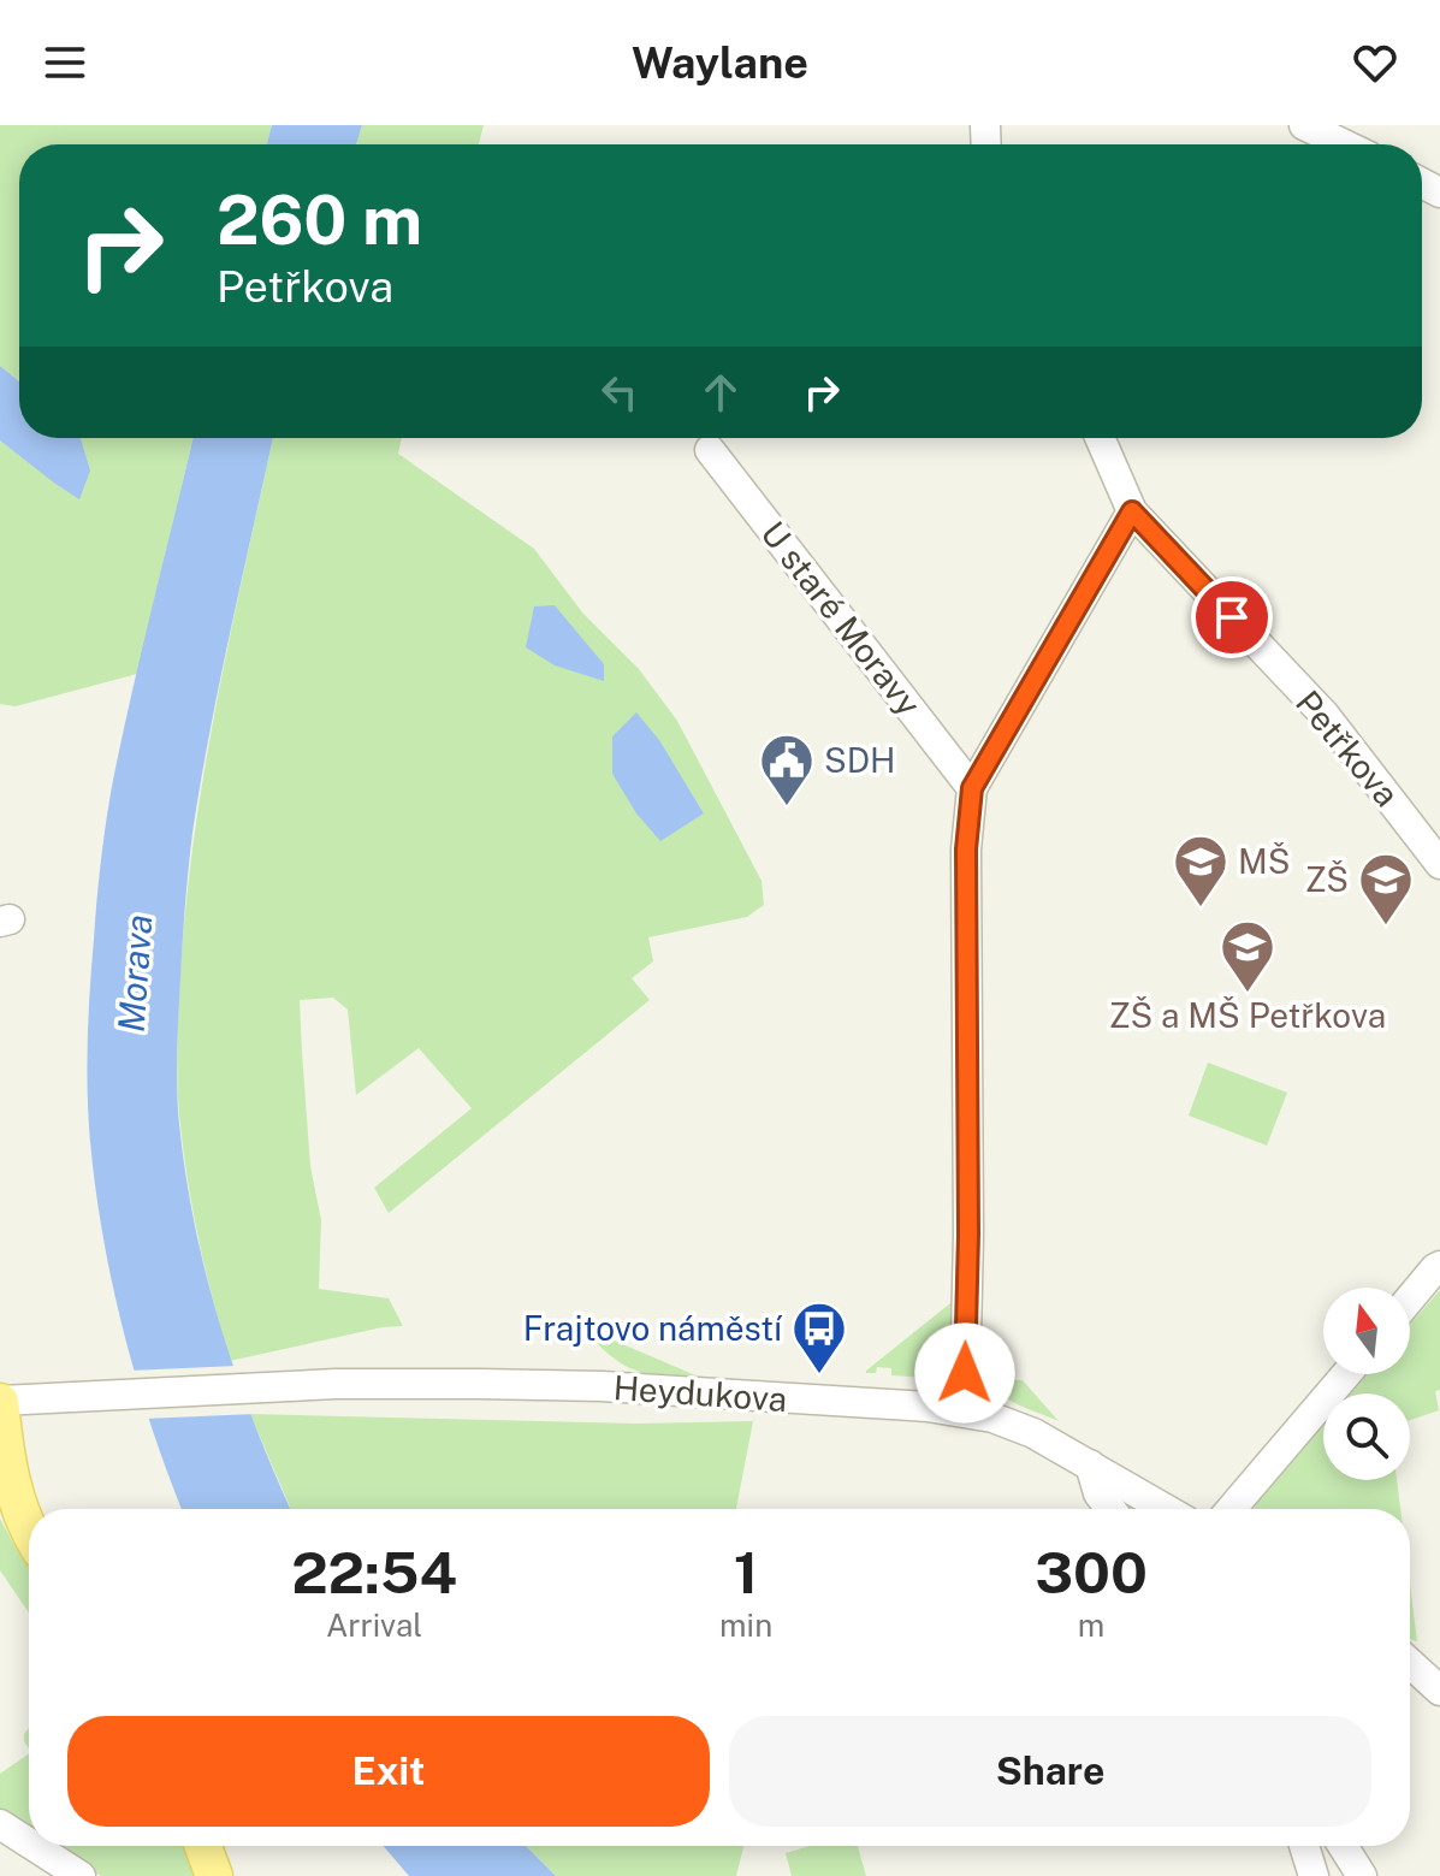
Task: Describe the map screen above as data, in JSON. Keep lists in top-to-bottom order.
{
  "streets": {
    "street": ["U staré Moravy", "Petřkova", "Heydukova"]
  },
  "water": ["Morava"],
  "places": {
    "public building": ["SDH"],
    "school or university": ["MŠ", "ZŠ", "ZŠ a MŠ Petřkova"],
    "bus stop": ["Frajtovo náměstí"]
  },
  "north": "top",
  "page": {
    "header": "Waylane",
    "turn": ["260 m", "Petřkova"],
    "eta": [
      "22:54",
      "Arrival",
      "1",
      "min",
      "300",
      "m"
    ],
    "buttons": ["Exit", "Share"]
  }
}
